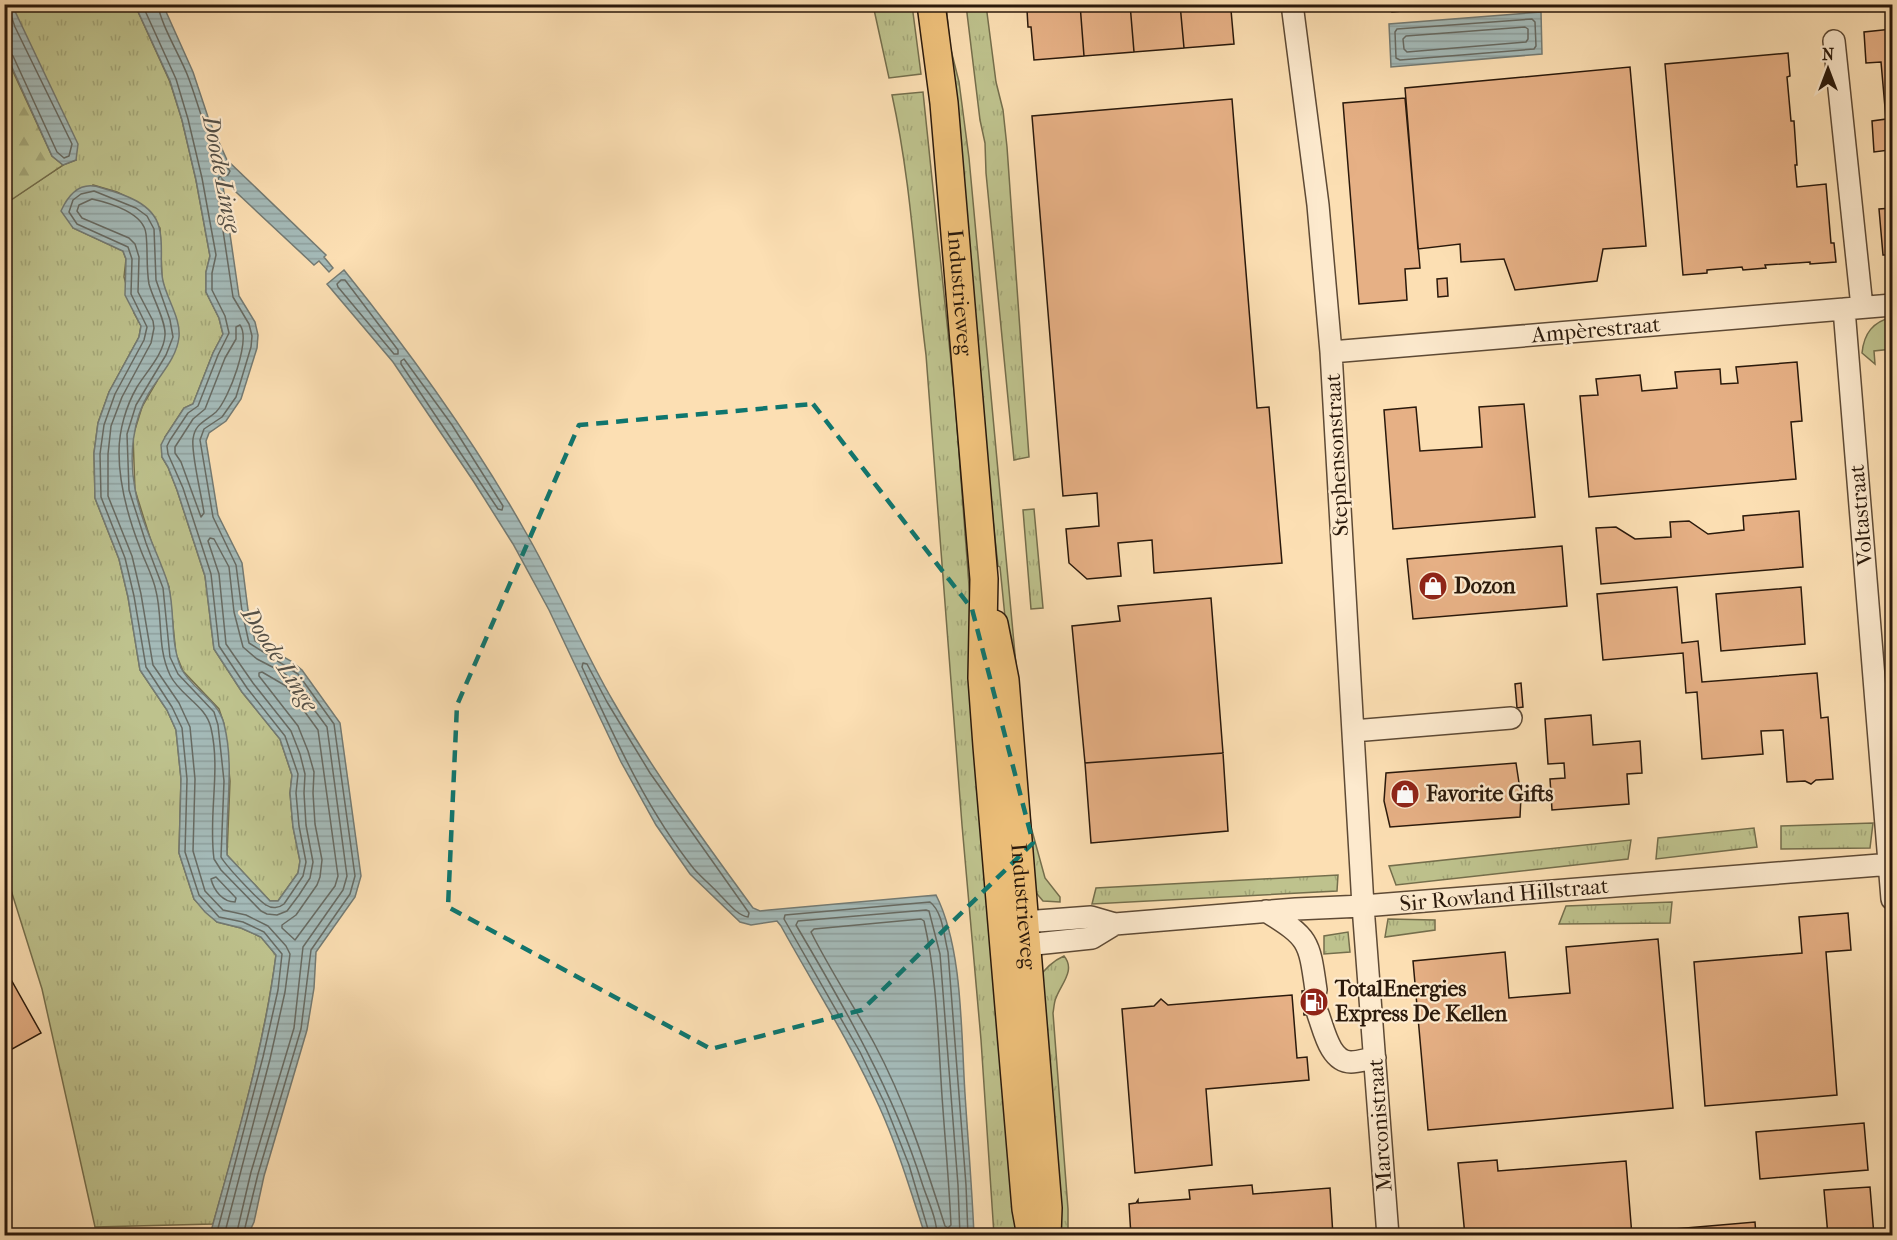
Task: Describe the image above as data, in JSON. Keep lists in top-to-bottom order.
{
  "streets": {
    "main road": ["Industrieweg"],
    "street": [
      "Ampèrestraat",
      "Stephensonstraat",
      "Voltastraat",
      "Sir Rowland Hillstraat",
      "Marconistraat"
    ]
  },
  "crossings": [
    ["Industrieweg", "Sir Rowland Hillstraat"],
    ["Ampèrestraat", "Stephensonstraat"],
    ["Ampèrestraat", "Voltastraat"],
    ["Stephensonstraat", "Sir Rowland Hillstraat"],
    ["Stephensonstraat", "Marconistraat"],
    ["Voltastraat", "Sir Rowland Hillstraat"],
    ["Sir Rowland Hillstraat", "Marconistraat"]
  ],
  "water": ["Doode Linge"],
  "places": {
    "shop": ["Dozon", "Favorite Gifts"],
    "fuel station": ["TotalEnergies Express De Kellen"]
  },
  "north": "top"
}
